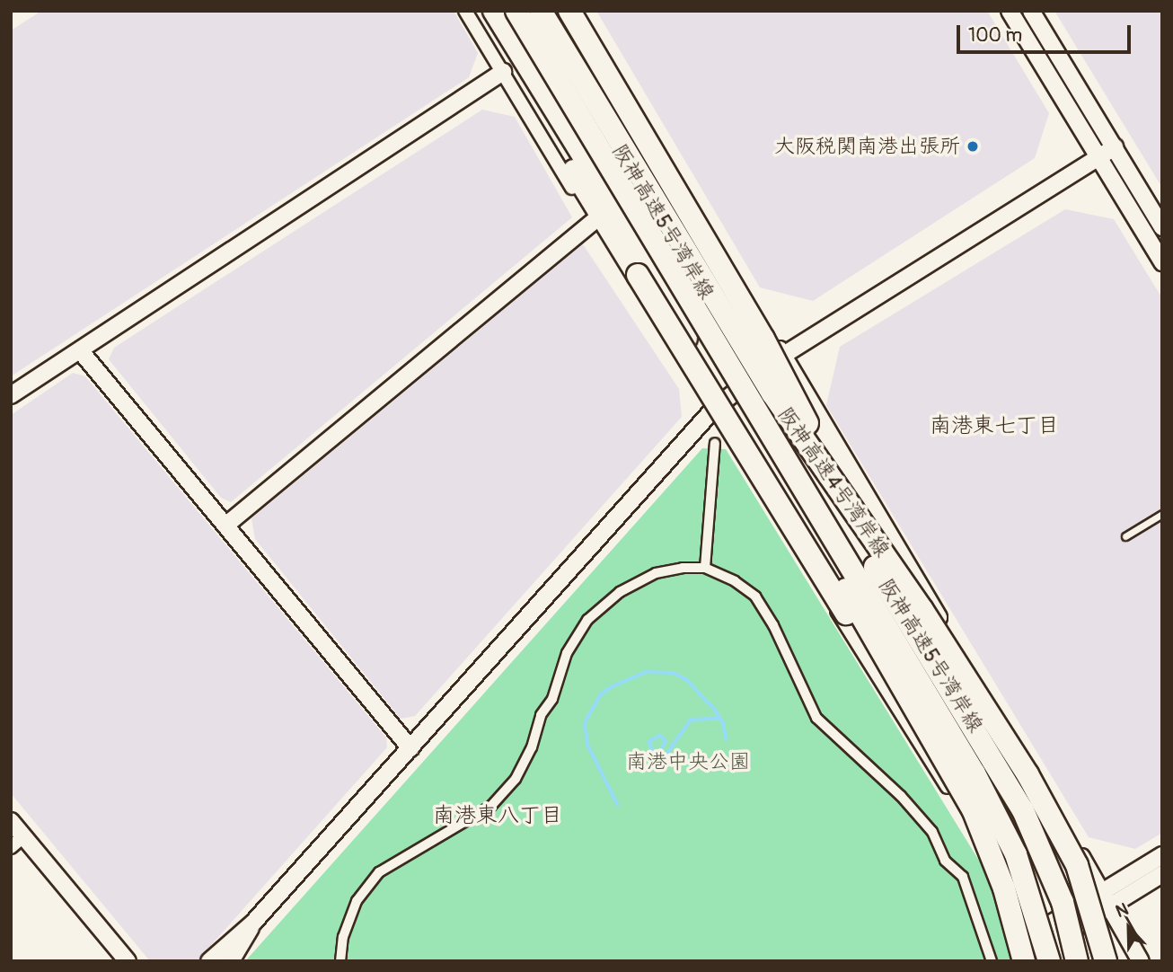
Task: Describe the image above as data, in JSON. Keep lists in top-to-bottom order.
{
  "streets": {
    "highway": ["阪神高速5号湾岸線", "阪神高速4号湾岸線"]
  },
  "districts": ["南港東七丁目", "南港東八丁目"],
  "parks": ["南港中央公園"],
  "places": ["大阪税関南港出張所"],
  "scale_bar": "100 m",
  "north": "top"
}
